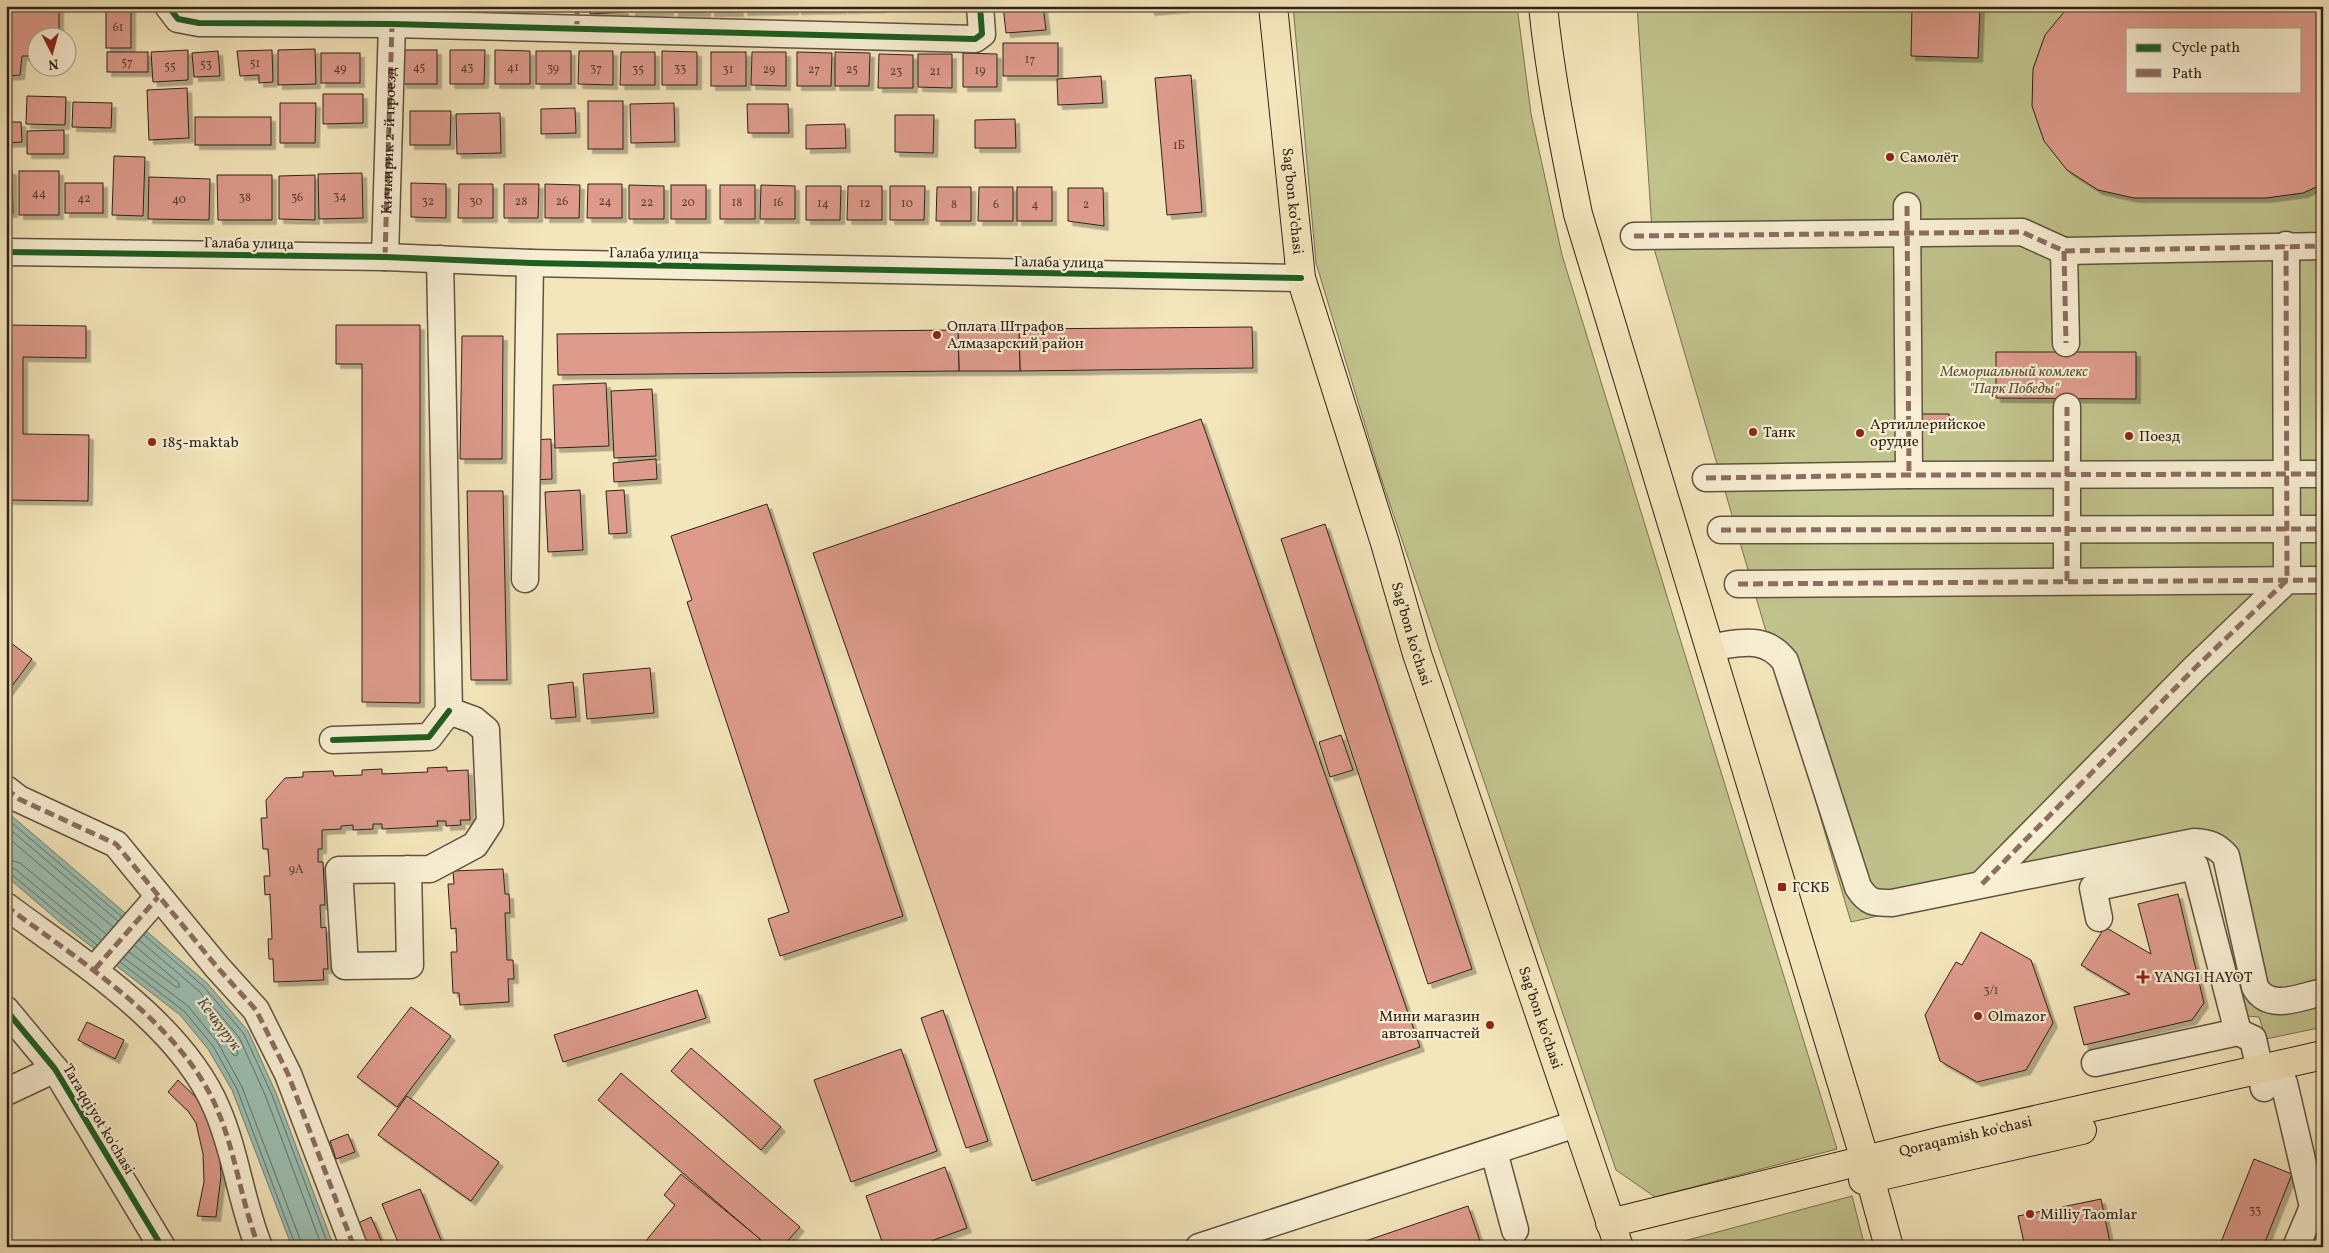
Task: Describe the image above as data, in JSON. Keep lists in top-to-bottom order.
{
  "streets": {
    "main road": ["Sag’bon ko’chasi", "Qoraqamish ko'chasi"],
    "street": ["Кичкирик 2-й проезд", "Галаба улица", "Taraqqiyot ko'chasi"]
  },
  "crossings": [
    ["Кичкирик 2-й проезд", "Галаба улица"],
    ["Sag’bon ko’chasi", "Галаба улица"],
    ["Sag’bon ko’chasi", "Qoraqamish ko'chasi"]
  ],
  "water": ["Кечкурук"],
  "parks": ["Мемориальный комлекс \"Парк Победы\""],
  "places": {
    "other": [
      "Самолёт",
      "Оплата Штрафов Aлмазарский район",
      "Танк",
      "Артиллерийское орудие",
      "Поезд",
      "185-maktab",
      "Olmazor",
      "Мини магазин автозапчастей",
      "Milliy Taomlar"
    ],
    "transit": ["ГСКБ"],
    "health": ["YANGI HAYOT"]
  },
  "house_numbers": [
    "61",
    "17",
    "57",
    "51",
    "53",
    "55",
    "45",
    "43",
    "41",
    "49",
    "39",
    "37",
    "33",
    "35",
    "31",
    "29",
    "27",
    "25",
    "19",
    "23",
    "21",
    "1Б",
    "44",
    "34",
    "38",
    "36",
    "42",
    "40",
    "32",
    "30",
    "28",
    "26",
    "24",
    "22",
    "20",
    "18",
    "16",
    "14",
    "12",
    "10",
    "8",
    "6",
    "4",
    "2",
    "9A",
    "3/1",
    "33"
  ],
  "legend": ["Cycle path", "Path"],
  "north": "bottom"
}
